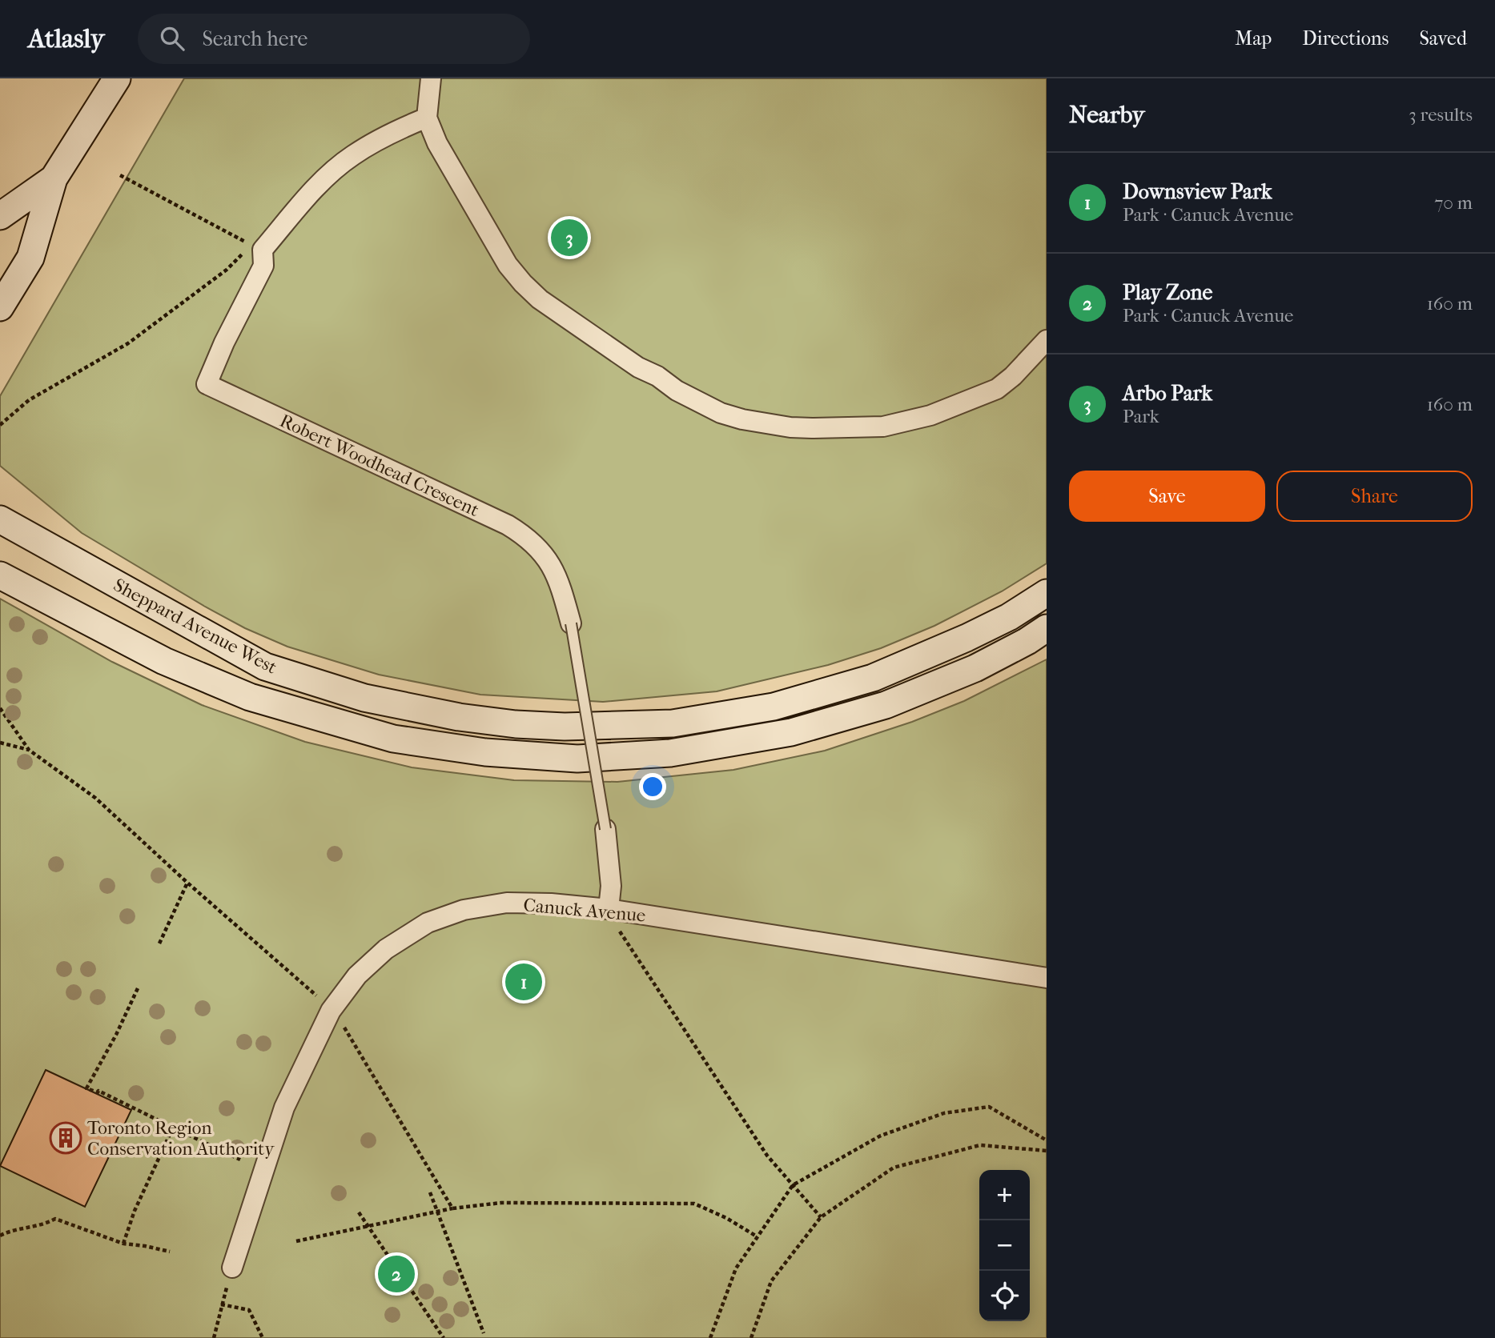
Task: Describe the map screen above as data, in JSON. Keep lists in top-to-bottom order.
{
  "streets": {
    "main road": ["Sheppard Avenue West"],
    "street": ["Robert Woodhead Crescent", "Canuck Avenue"]
  },
  "crossings": [
    ["Robert Woodhead Crescent", "Canuck Avenue"]
  ],
  "places": {
    "building": ["Toronto Region Conservation Authority"]
  },
  "page": {
    "header": "Atlasly",
    "search": "Search here",
    "nav": ["Map", "Directions", "Saved"],
    "heading": ["Nearby", "3 results"],
    "list": [
      {
        "mark": "1",
        "name": "Downsview Park",
        "note": "Park · Canuck Avenue",
        "value": "70 m"
      },
      {
        "mark": "2",
        "name": "Play Zone",
        "note": "Park · Canuck Avenue",
        "value": "160 m"
      },
      {
        "mark": "3",
        "name": "Arbo Park",
        "note": "Park",
        "value": "160 m"
      }
    ],
    "pins": ["3", "1", "2"],
    "buttons": ["Save", "Share"],
    "map_buttons": ["+", "−"]
  }
}
